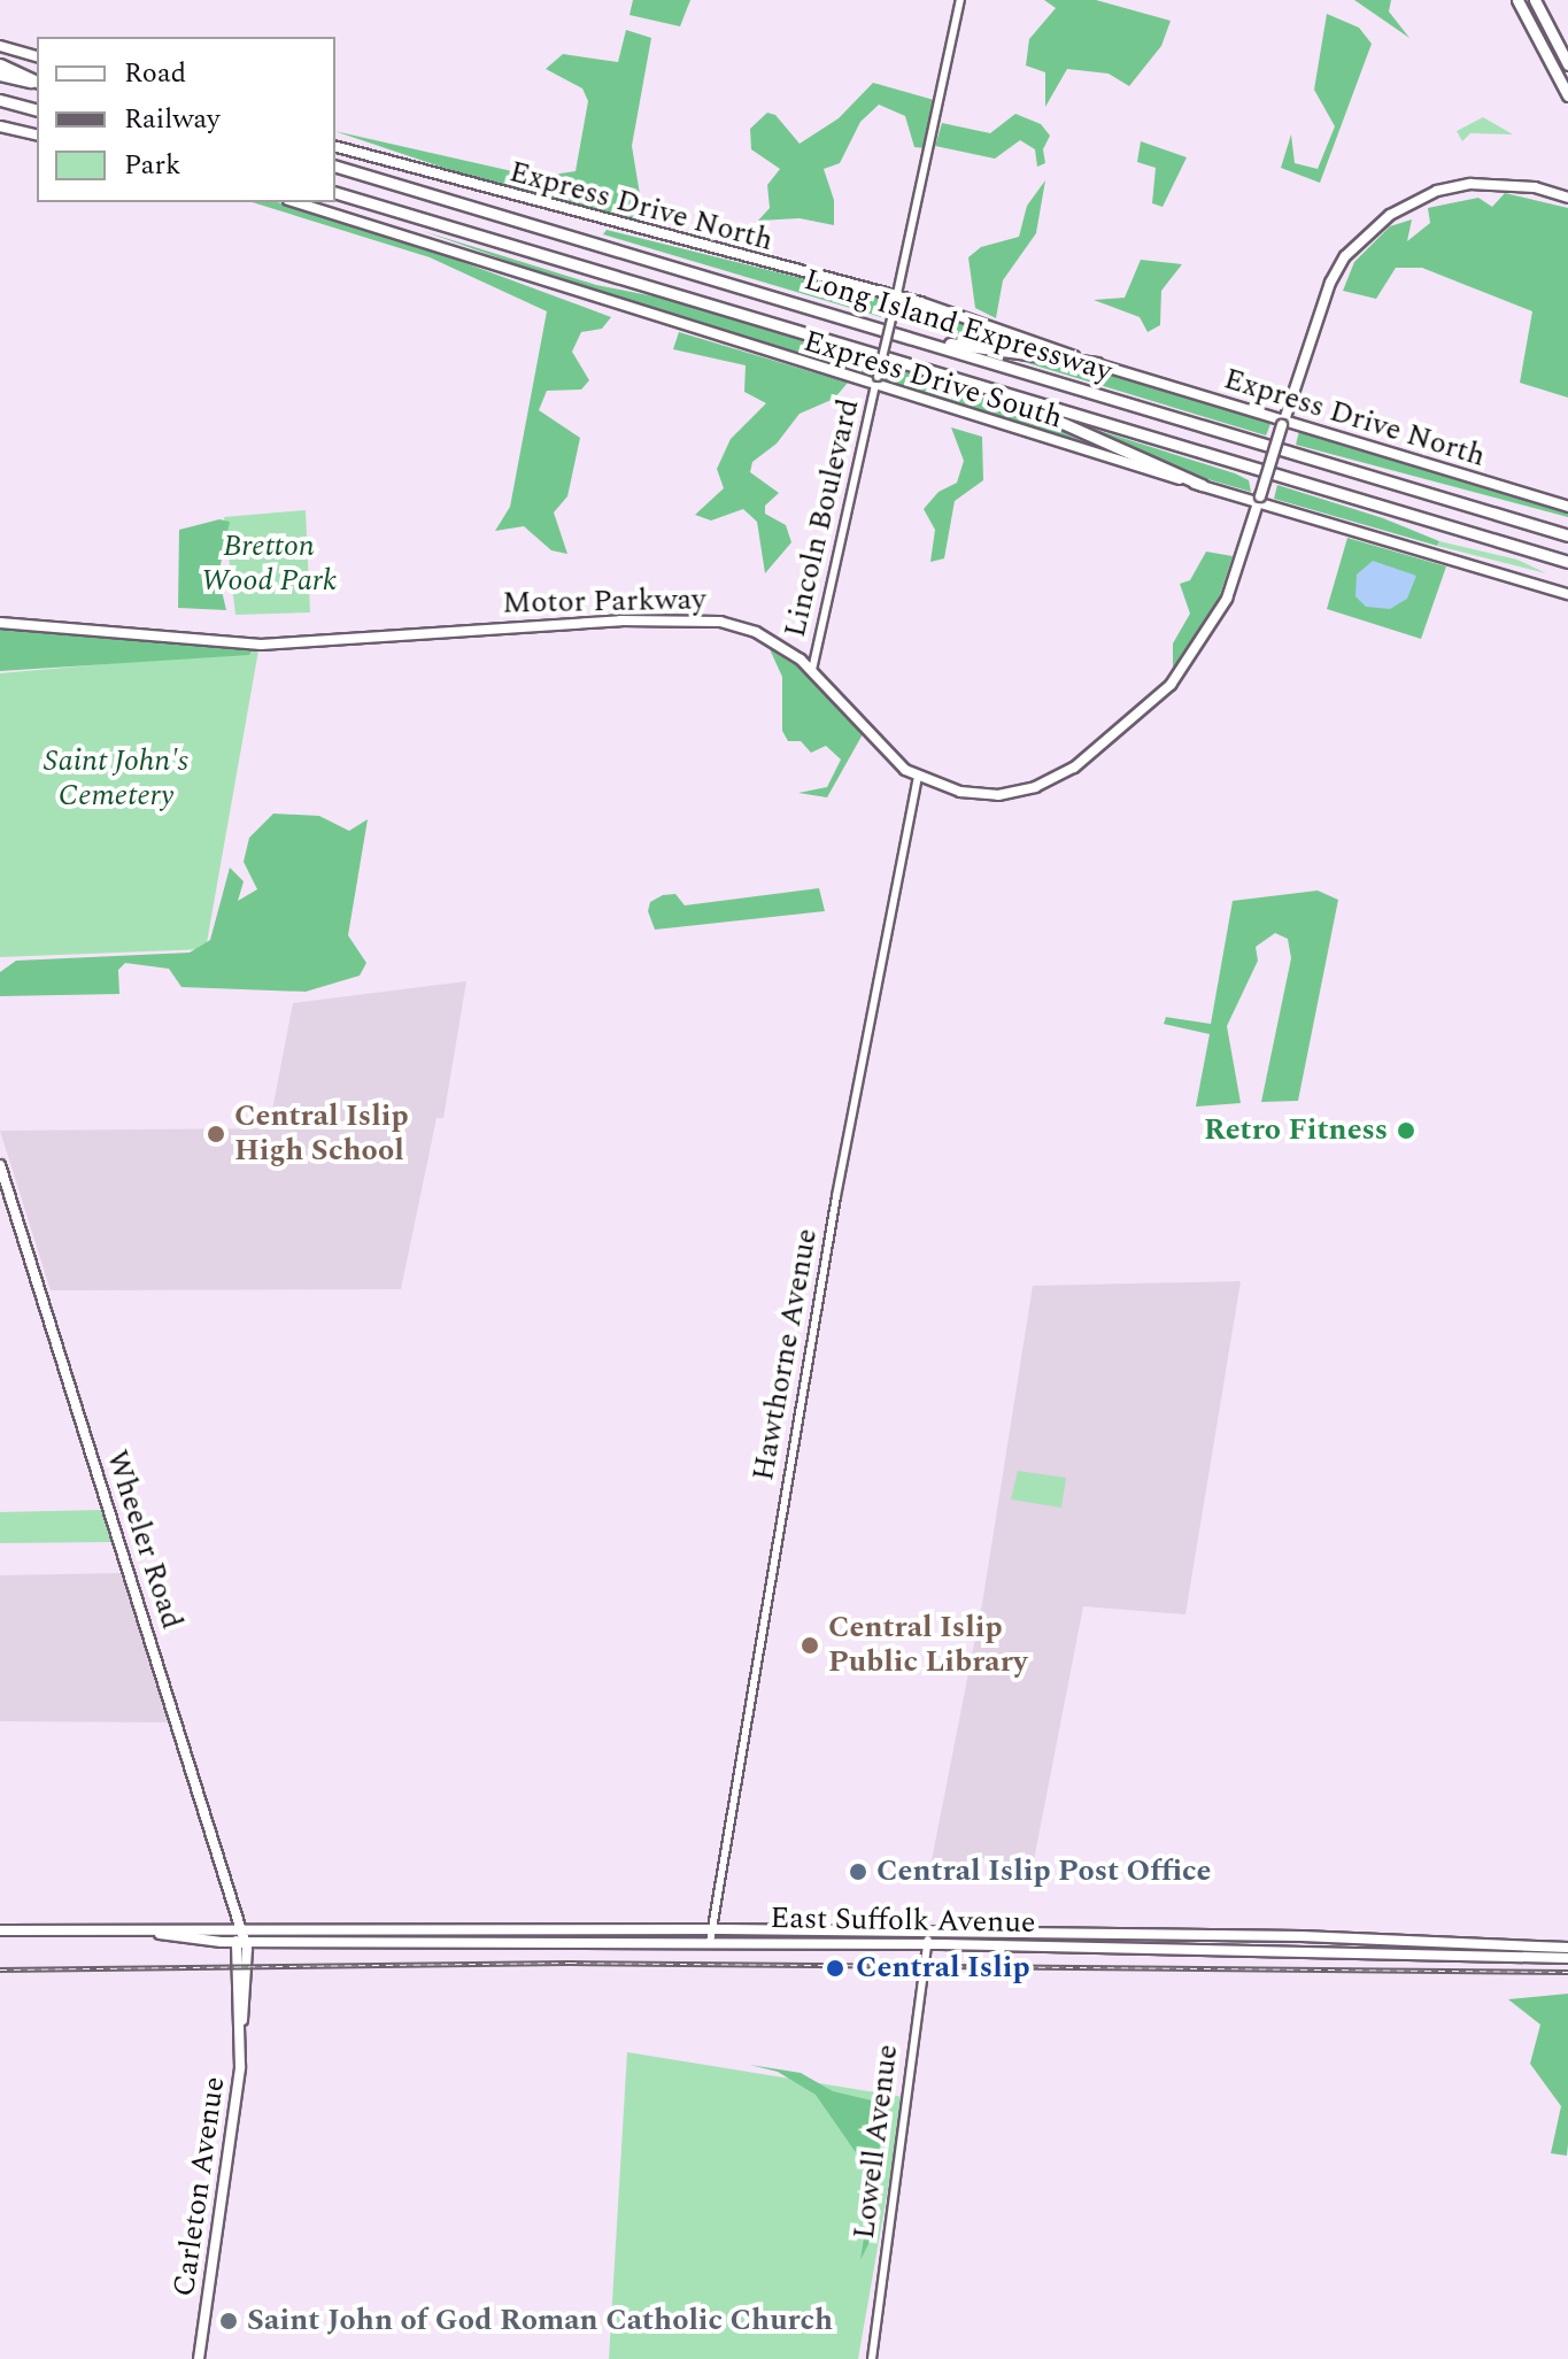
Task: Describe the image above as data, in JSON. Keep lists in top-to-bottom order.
{
  "streets": {
    "highway": ["Long Island Expressway"],
    "main road": [
      "Express Drive North",
      "Express Drive South",
      "Motor Parkway",
      "Wheeler Road",
      "East Suffolk Avenue",
      "Carleton Avenue"
    ],
    "street": ["Lincoln Boulevard", "Hawthorne Avenue", "Lowell Avenue"]
  },
  "crossings": [
    ["Express Drive North", "Lincoln Boulevard"],
    ["Express Drive North", "Motor Parkway"],
    ["Express Drive South", "Lincoln Boulevard"],
    ["Express Drive South", "Motor Parkway"],
    ["Lincoln Boulevard", "Motor Parkway"],
    ["Motor Parkway", "Hawthorne Avenue"],
    ["Hawthorne Avenue", "East Suffolk Avenue"],
    ["Wheeler Road", "East Suffolk Avenue"],
    ["Wheeler Road", "Carleton Avenue"],
    ["East Suffolk Avenue", "Lowell Avenue"]
  ],
  "parks": ["Bretton Wood Park", "Saint John's Cemetery"],
  "places": [
    "Retro Fitness",
    "Central Islip High School",
    "Central Islip Public Library",
    "Central Islip Post Office",
    "Central Islip",
    "Saint John of God Roman Catholic Church"
  ],
  "legend": ["Road", "Railway", "Park"]
}
